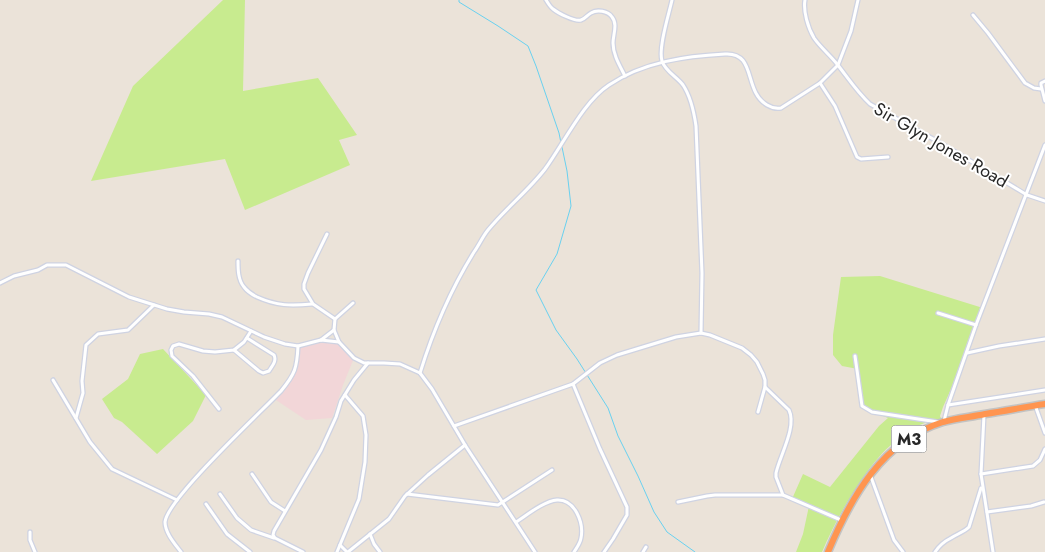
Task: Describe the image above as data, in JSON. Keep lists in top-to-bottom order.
{
  "streets": {
    "highway": ["M3"],
    "street": ["Sir Glyn Jones Road"]
  }
}
